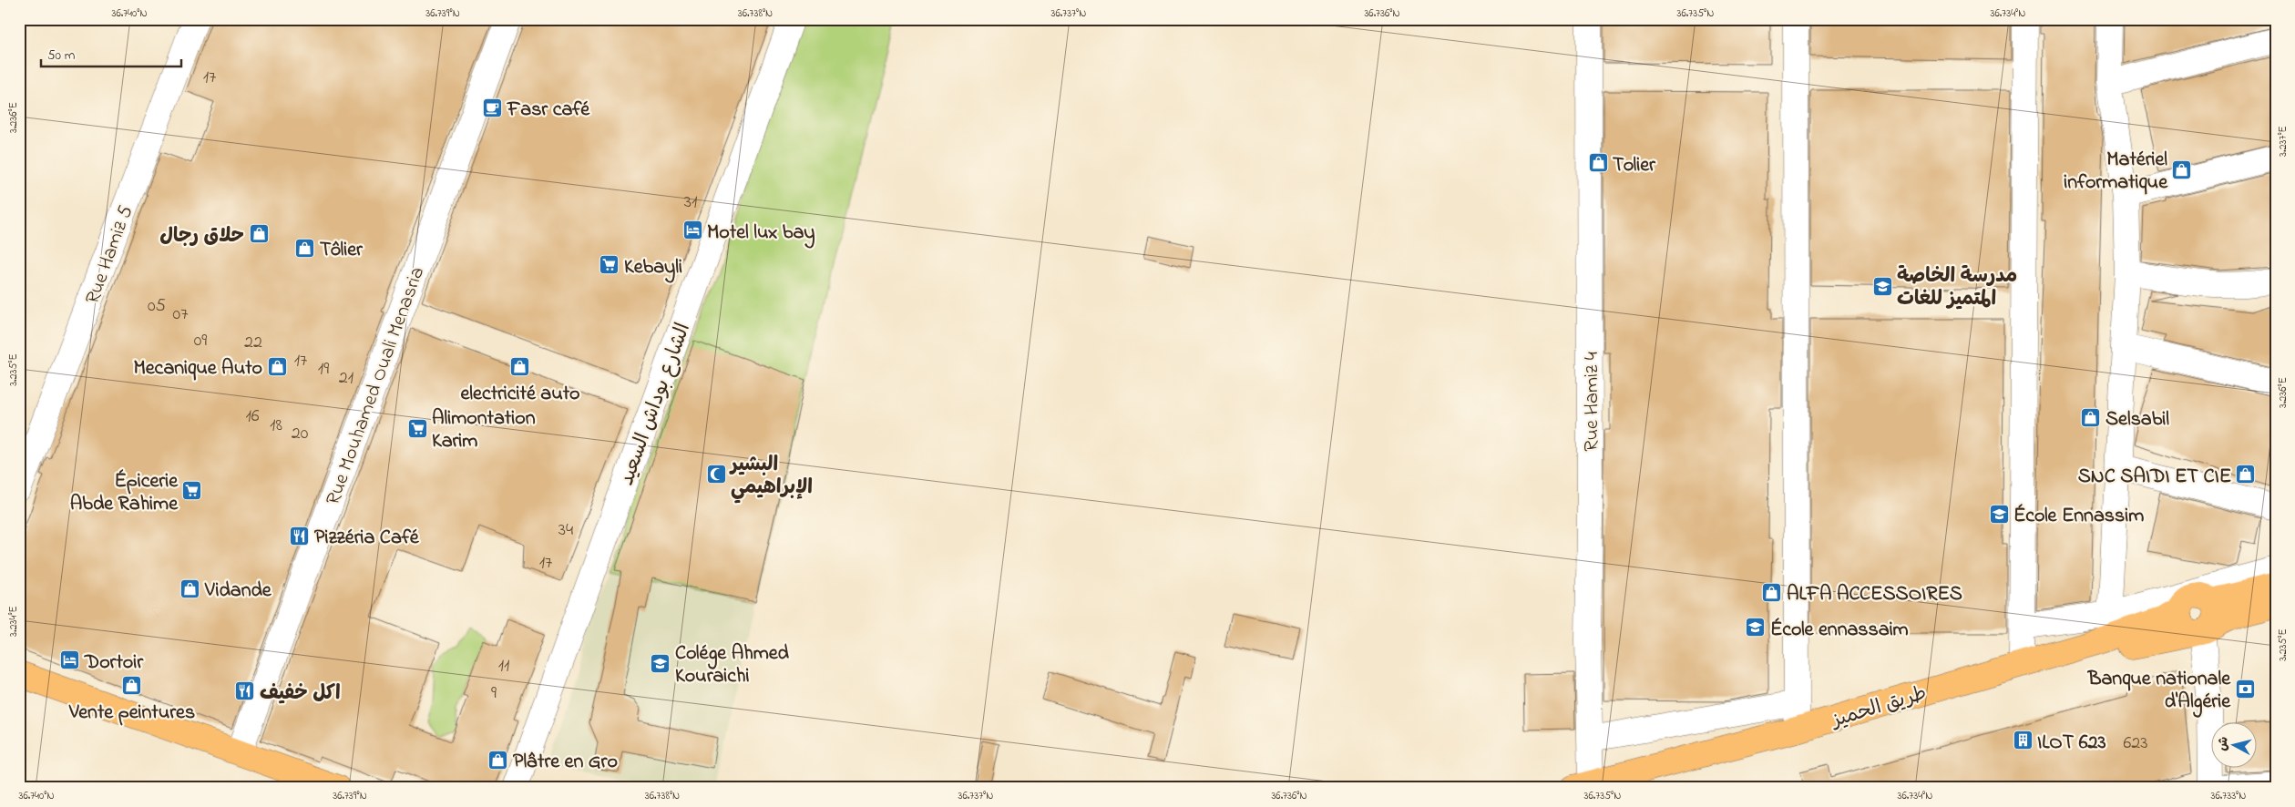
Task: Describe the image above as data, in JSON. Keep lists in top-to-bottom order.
{
  "streets": {
    "main road": ["طريق الحميز"],
    "street": [
      "Rue Hamiz 5",
      "Rue Mouhamed Ouali Menasria",
      "Rue Hamiz 4",
      "الشارع بوداش السعيد"
    ]
  },
  "crossings": [
    ["Rue Hamiz 4", "طريق الحميز"]
  ],
  "places": {
    "cafe": ["Fasr café"],
    "shop": [
      "Tolier",
      "Matériel informatique",
      "حلاق رجال",
      "Tôlier",
      "Mecanique Auto",
      "electricité auto",
      "Selsabil",
      "SNC SAIDI ET CIE",
      "Vidande",
      "ALFA ACCESSOIRES",
      "Vente peintures",
      "Plâtre en Gro"
    ],
    "hotel": ["Motel lux bay", "Dortoir"],
    "supermarket": ["Kebayli", "Alimontation Karim", "Épicerie Abde Rahime"],
    "school or university": [
      "مدرسة الخاصة المتميز للغات",
      "École Ennassim",
      "École ennassaim",
      "Colége Ahmed Kouraichi"
    ],
    "mosque": ["البشير الإبراهيمي"],
    "restaurant": ["Pizzéria Café", "اكل خفيف"],
    "bank": ["Banque nationale d'Algérie"],
    "building": ["ILOT 623"]
  },
  "house_numbers": [
    "17",
    "31",
    "05",
    "07",
    "09",
    "22",
    "17",
    "19",
    "21",
    "16",
    "18",
    "20",
    "34",
    "17",
    "11",
    "9",
    "623"
  ],
  "scale_bar": "50 m",
  "north": "left",
  "coordinates": [
    "36.740°N",
    "36.739°N",
    "36.738°N",
    "36.737°N",
    "36.736°N",
    "36.735°N",
    "36.734°N",
    "3.236°E",
    "3.237°E",
    "3.235°E",
    "3.234°E",
    "36.733°N"
  ]
}
